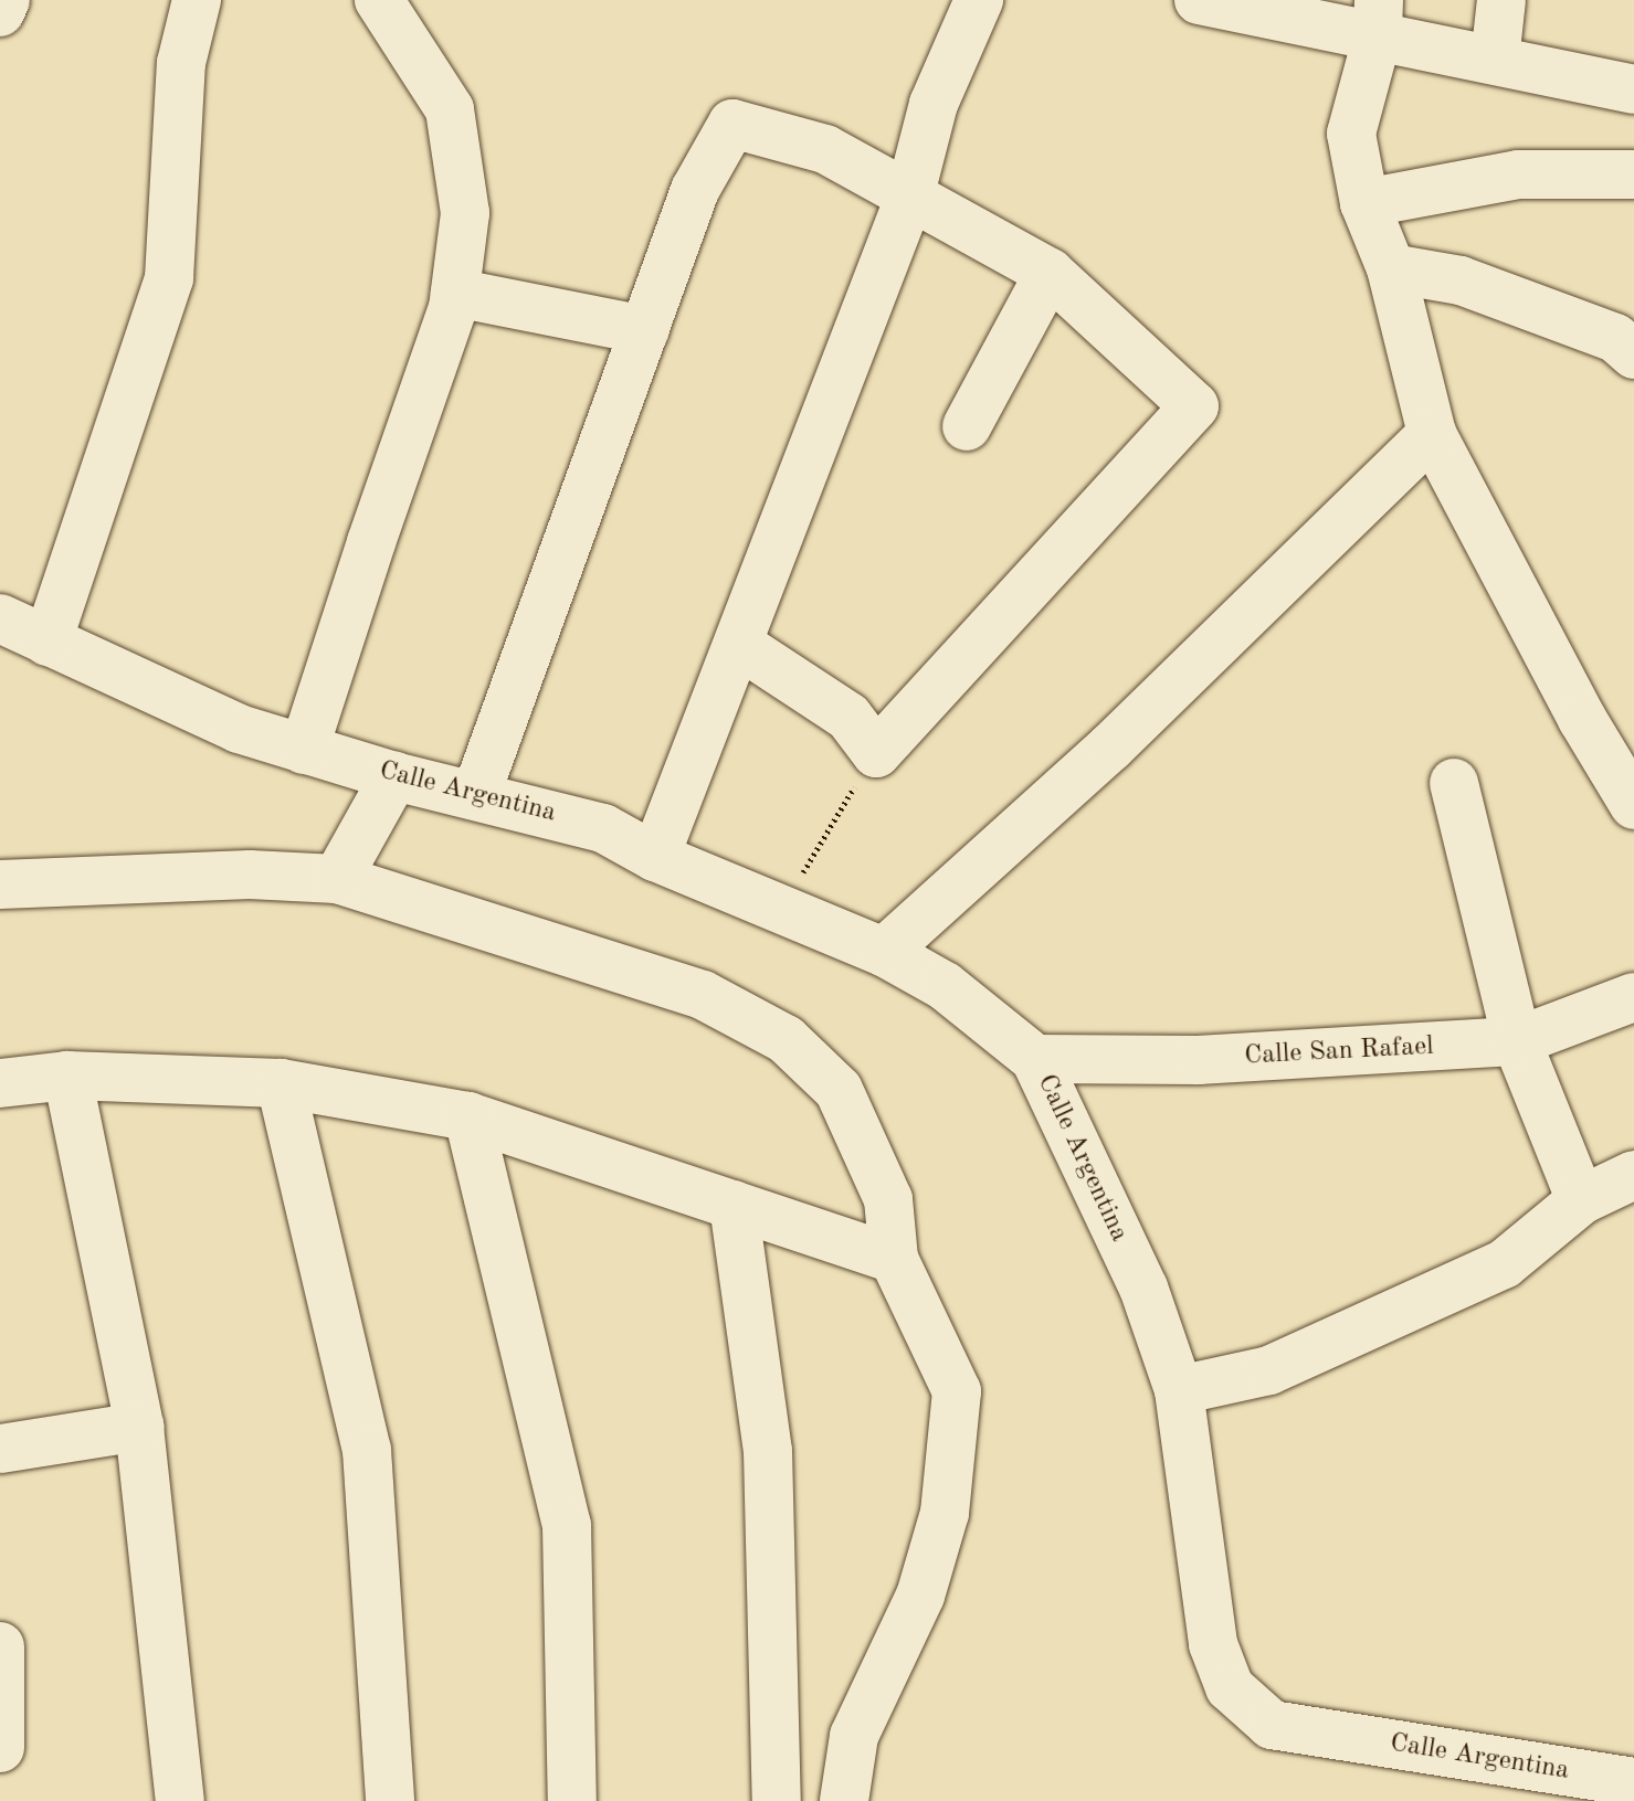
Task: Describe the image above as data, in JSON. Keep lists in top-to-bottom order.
{
  "streets": {
    "street": ["Calle Argentina", "Calle San Rafael"]
  },
  "crossings": [
    ["Calle Argentina", "Calle San Rafael"]
  ]
}
